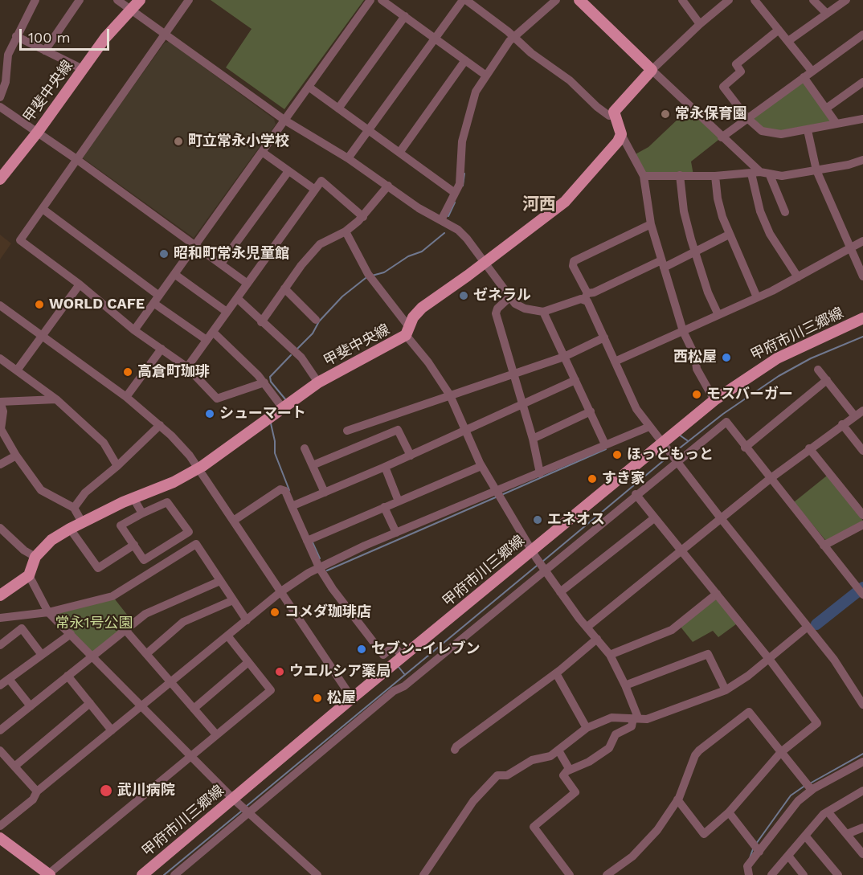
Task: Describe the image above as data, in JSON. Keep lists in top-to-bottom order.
{
  "streets": {
    "main road": ["甲斐中央線", "甲府市川三郷線"]
  },
  "districts": ["河西"],
  "parks": ["常永1号公園"],
  "places": [
    "常永保育園",
    "町立常永小学校",
    "昭和町常永児童館",
    "ゼネラル",
    "WORLD CAFE",
    "西松屋",
    "高倉町珈琲",
    "モスバーガー",
    "シューマート",
    "ほっともっと",
    "すき家",
    "エネオス",
    "コメダ珈琲店",
    "セブン-イレブン",
    "ウエルシア薬局",
    "松屋",
    "武川病院"
  ],
  "scale_bar": "100 m"
}
